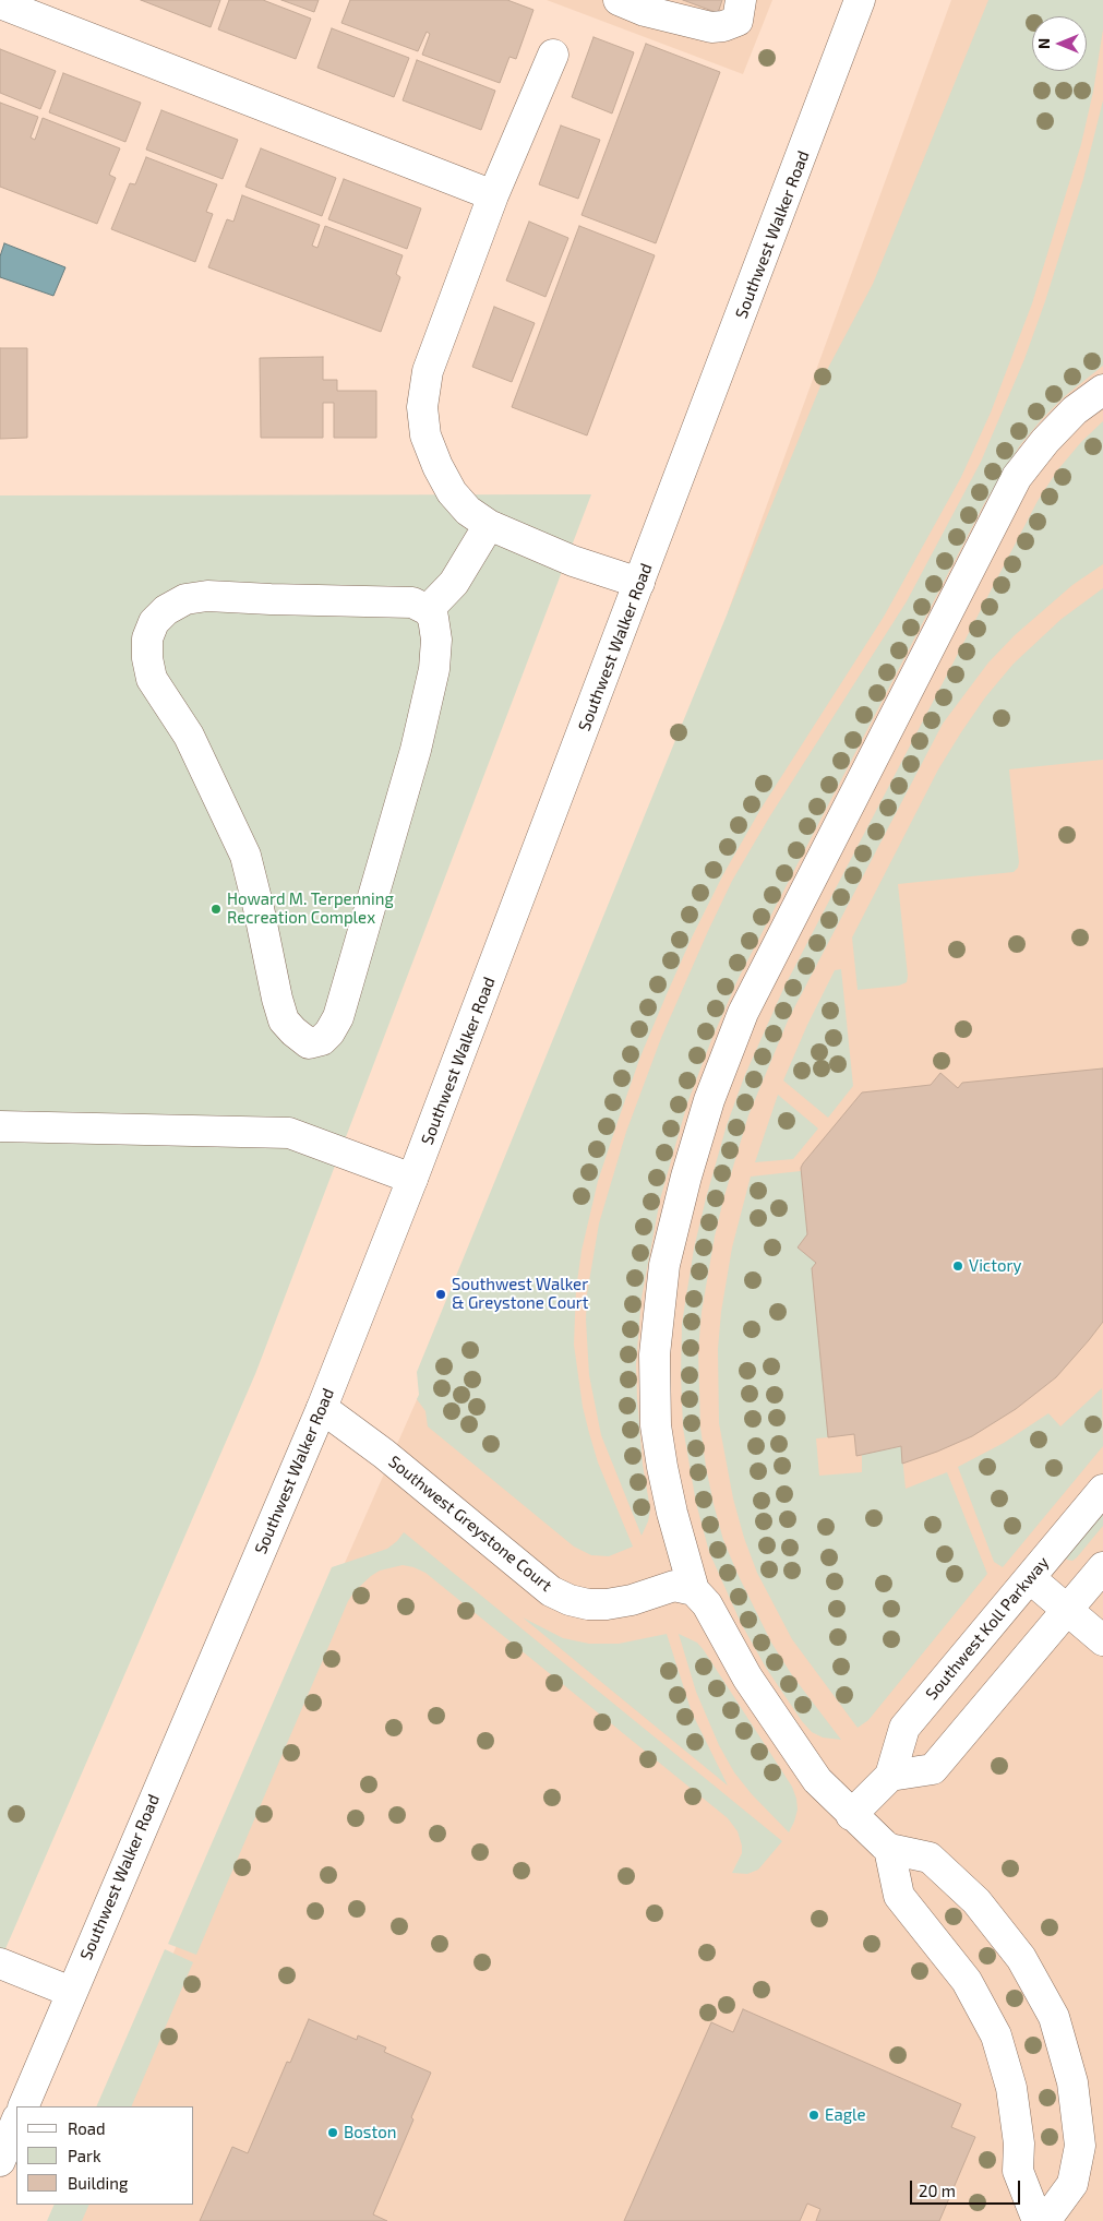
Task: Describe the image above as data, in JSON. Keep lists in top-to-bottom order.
{
  "streets": {
    "street": ["Southwest Walker Road", "Southwest Greystone Court", "Southwest Koll Parkway"]
  },
  "crossings": [
    ["Southwest Walker Road", "Southwest Greystone Court"]
  ],
  "places": [
    "Howard M. Terpenning Recreation Complex",
    "Victory",
    "Southwest Walker & Greystone Court",
    "Eagle",
    "Boston"
  ],
  "legend": ["Road", "Park", "Building"],
  "scale_bar": "20 m",
  "north": "left"
}
